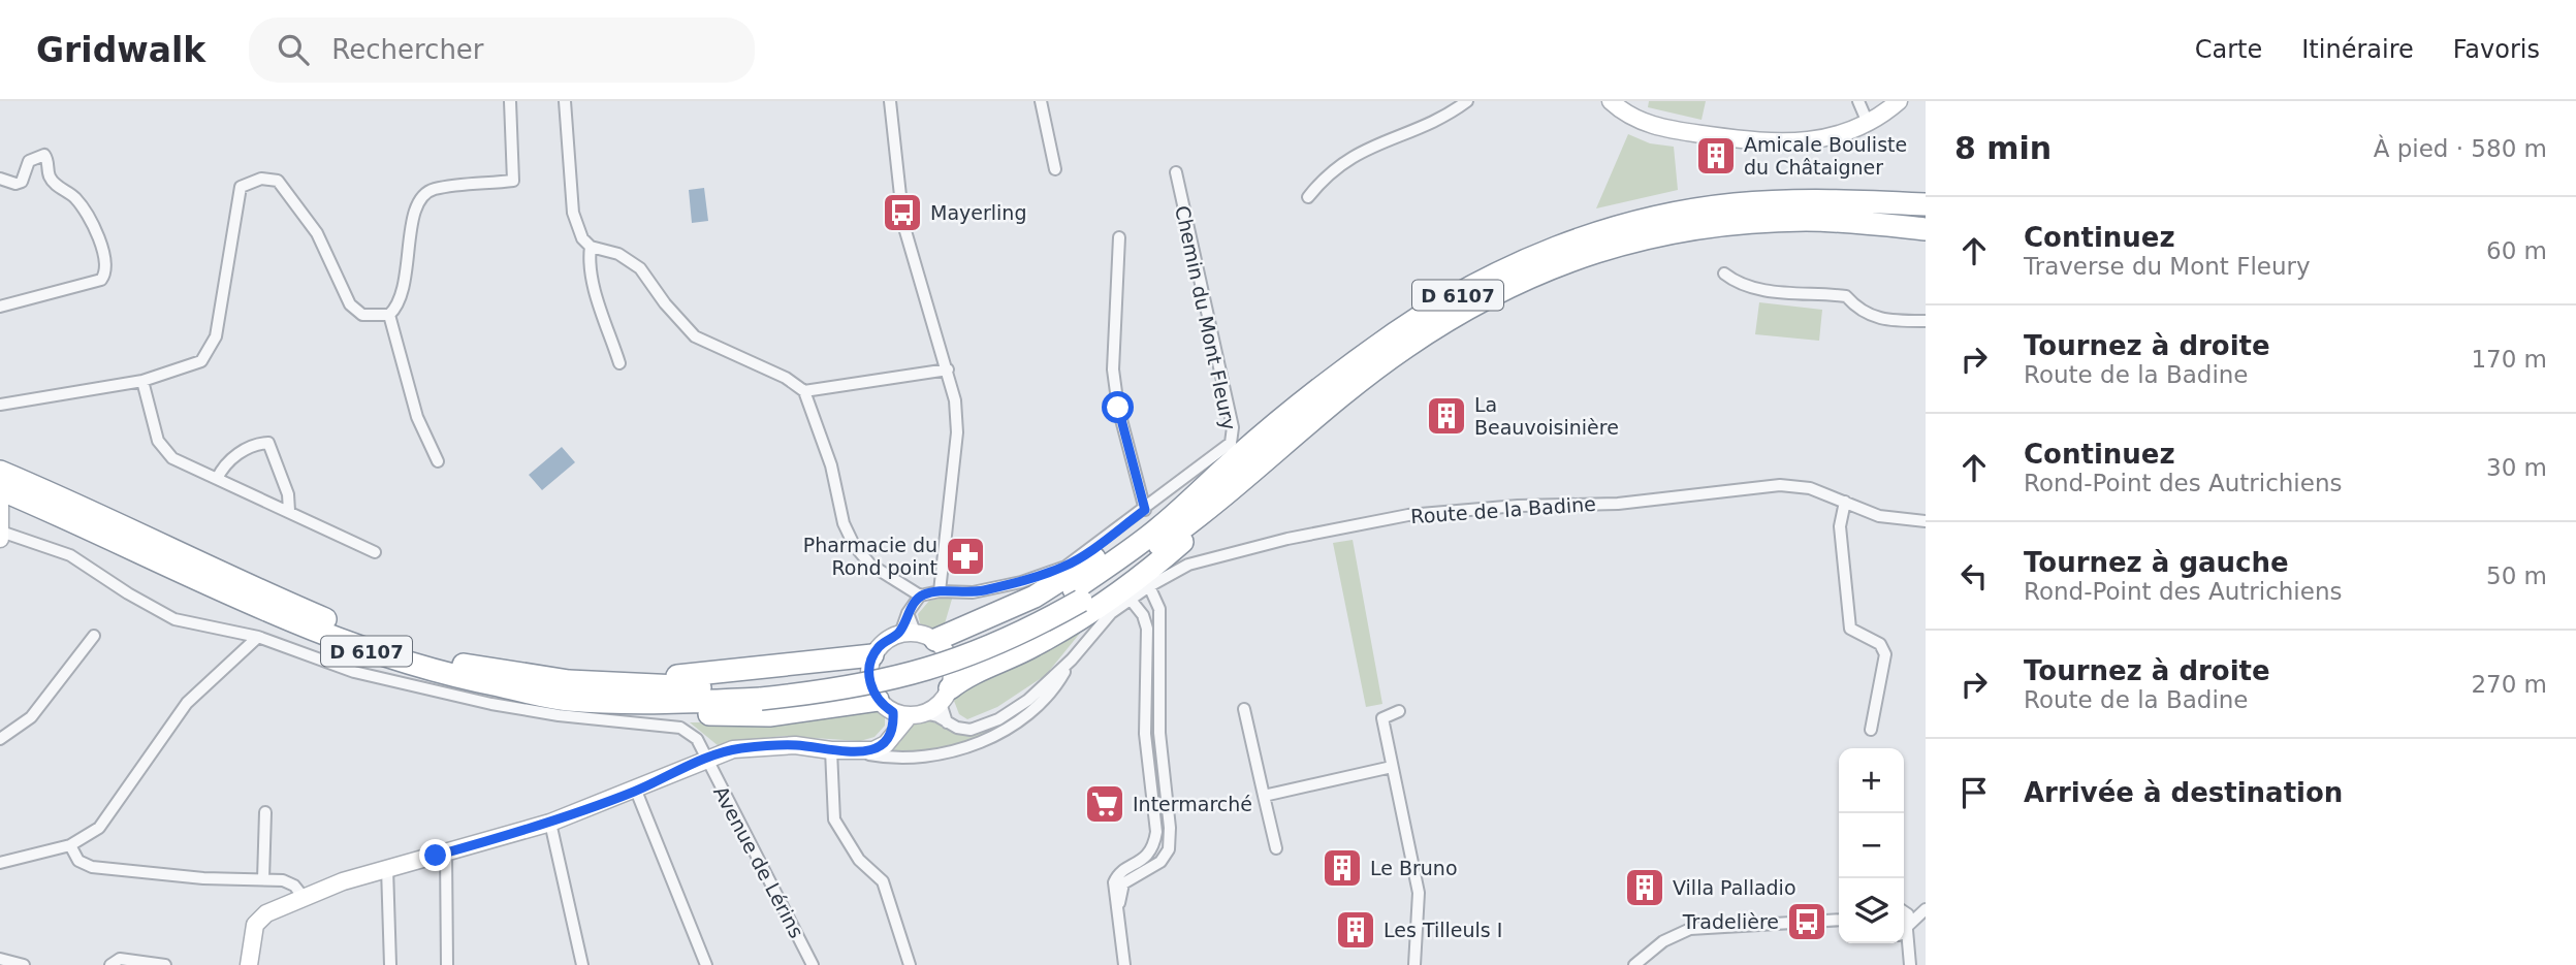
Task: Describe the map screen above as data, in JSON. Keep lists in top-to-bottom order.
{
  "streets": {
    "highway": ["D 6107"],
    "street": ["Chemin du Mont Fleury", "Route de la Badine", "Avenue de Lérins"]
  },
  "crossings": [
    ["Route de la Badine", "Avenue de Lérins"]
  ],
  "places": {
    "building": [
      "Amicale Bouliste du Châtaigner",
      "La Beauvoisinière",
      "Le Bruno",
      "Villa Palladio",
      "Les Tilleuls I"
    ],
    "bus stop": ["Mayerling", "Tradelière"],
    "pharmacy": ["Pharmacie du Rond point"],
    "supermarket": ["Intermarché"]
  },
  "page": {
    "header": "Gridwalk",
    "search": "Rechercher",
    "nav": ["Carte", "Itinéraire", "Favoris"],
    "heading": ["8 min", "À pied · 580 m"],
    "list": [
      ["Continuez", "Traverse du Mont Fleury", "60 m"],
      ["Tournez à droite", "Route de la Badine", "170 m"],
      ["Continuez", "Rond-Point des Autrichiens", "30 m"],
      ["Tournez à gauche", "Rond-Point des Autrichiens", "50 m"],
      ["Tournez à droite", "Route de la Badine", "270 m"],
      "Arrivée à destination"
    ],
    "map_buttons": ["+", "−"]
  }
}
